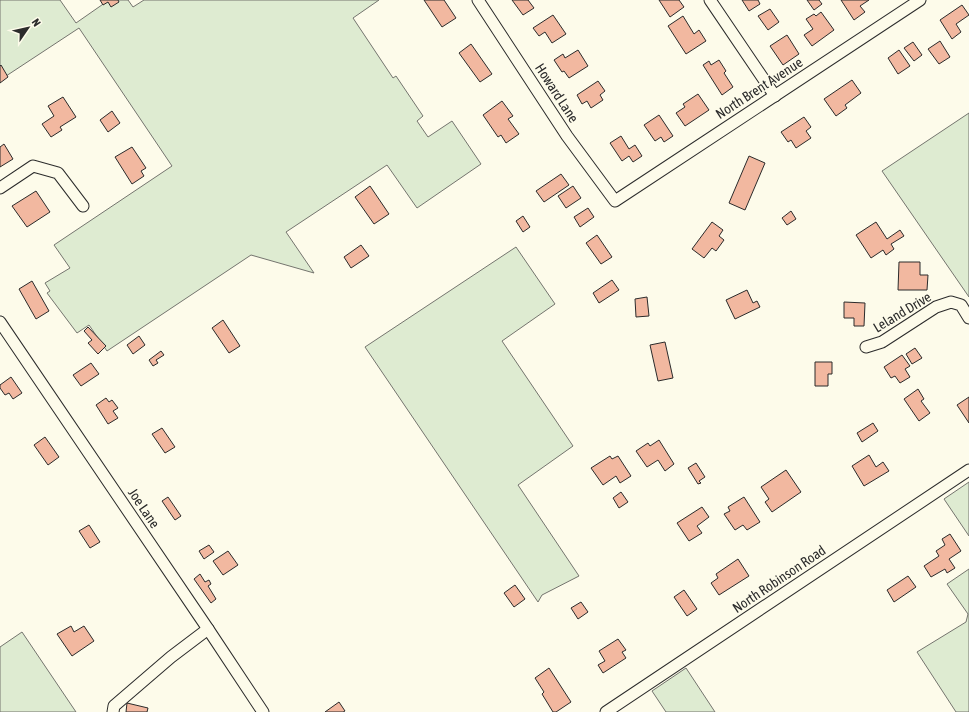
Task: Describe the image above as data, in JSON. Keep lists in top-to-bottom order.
{
  "streets": {
    "street": [
      "North Brent Avenue",
      "Howard Lane",
      "Leland Drive",
      "Joe Lane",
      "North Robinson Road"
    ]
  },
  "crossings": [
    ["North Brent Avenue", "Howard Lane"]
  ],
  "north": "top right"
}
